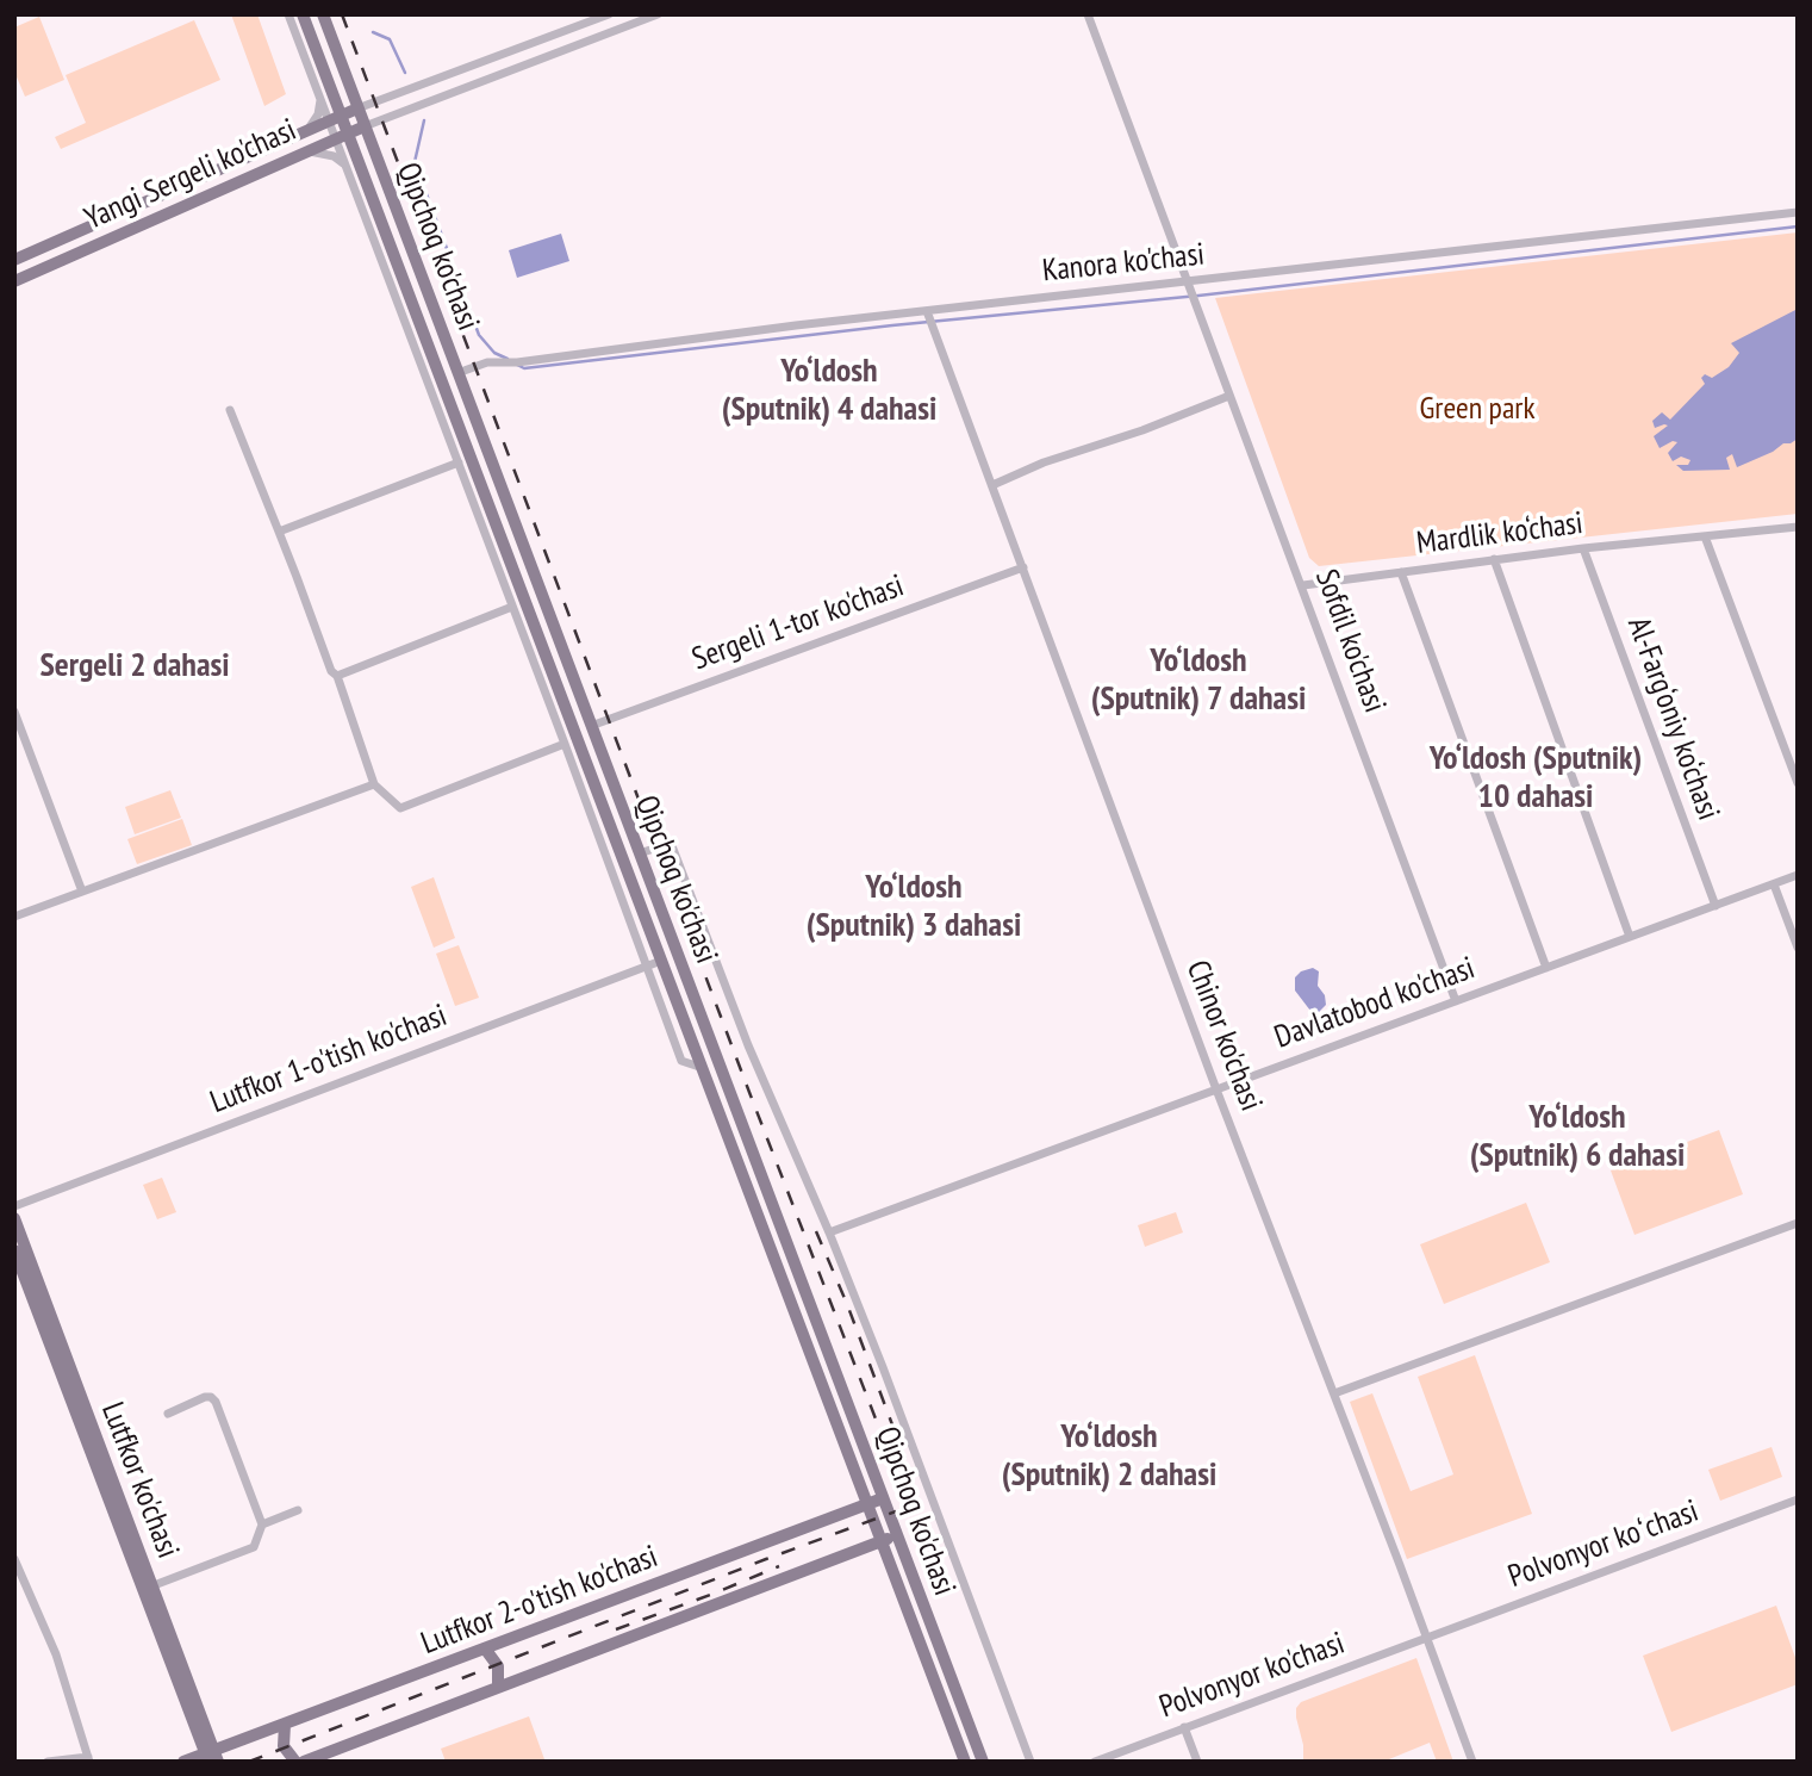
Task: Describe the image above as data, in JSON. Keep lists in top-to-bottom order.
{
  "streets": {
    "main road": [
      "Yangi Sergeli ko'chasi",
      "Qipchoq ko'chasi",
      "Lutfkor ko'chasi",
      "Lutfkor 2-o'tish ko'chasi"
    ],
    "street": [
      "Kanora ko'chasi",
      "Mardlik ko‘chasi",
      "Sergeli 1-tor ko'chasi",
      "Sofdil ko'chasi",
      "Al-Farg‘oniy ko‘chasi",
      "Davlatobod ko'chasi",
      "Chinor ko'chasi",
      "Lutfkor 1-o'tish ko'chasi",
      "Polvonyor koʻchasi",
      "Polvonyor ko'chasi"
    ]
  },
  "crossings": [
    ["Yangi Sergeli ko'chasi", "Qipchoq ko'chasi"],
    ["Qipchoq ko'chasi", "Kanora ko'chasi"],
    ["Qipchoq ko'chasi", "Sergeli 1-tor ko'chasi"],
    ["Qipchoq ko'chasi", "Lutfkor 1-o'tish ko'chasi"],
    ["Qipchoq ko'chasi", "Lutfkor 2-o'tish ko'chasi"],
    ["Kanora ko'chasi", "Sofdil ko'chasi"],
    ["Kanora ko'chasi", "Chinor ko'chasi"],
    ["Mardlik ko‘chasi", "Sofdil ko'chasi"],
    ["Mardlik ko‘chasi", "Al-Farg‘oniy ko‘chasi"],
    ["Sergeli 1-tor ko'chasi", "Chinor ko'chasi"],
    ["Sofdil ko'chasi", "Davlatobod ko'chasi"],
    ["Al-Farg‘oniy ko‘chasi", "Davlatobod ko'chasi"],
    ["Davlatobod ko'chasi", "Chinor ko'chasi"],
    ["Chinor ko'chasi", "Polvonyor koʻchasi"],
    ["Chinor ko'chasi", "Polvonyor ko'chasi"],
    ["Lutfkor ko'chasi", "Lutfkor 2-o'tish ko'chasi"],
    ["Polvonyor koʻchasi", "Polvonyor ko'chasi"]
  ],
  "districts": [
    "Yo‘ldosh (Sputnik) 4 dahasi",
    "Yo‘ldosh (Sputnik) 7 dahasi",
    "Sergeli 2 dahasi",
    "Yo‘ldosh (Sputnik) 10 dahasi",
    "Yo‘ldosh (Sputnik) 3 dahasi",
    "Yo‘ldosh (Sputnik) 6 dahasi",
    "Yo‘ldosh (Sputnik) 2 dahasi"
  ],
  "parks": ["Green park"]
}
